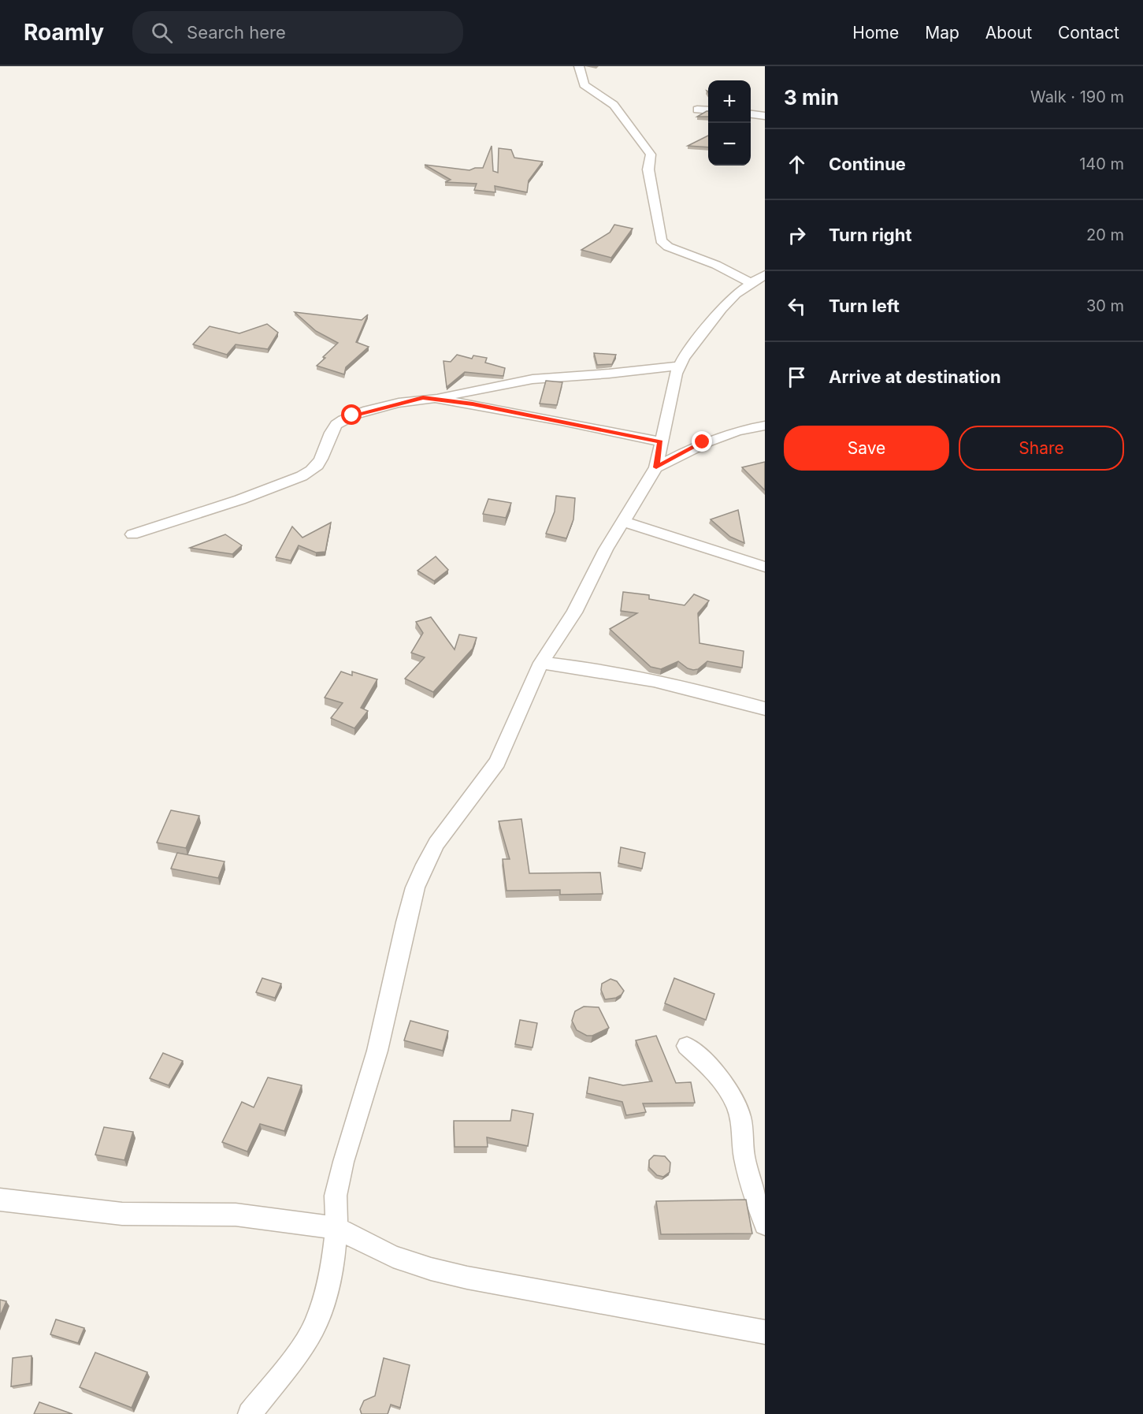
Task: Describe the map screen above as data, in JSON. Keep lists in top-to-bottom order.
{
  "page": {
    "header": "Roamly",
    "search": "Search here",
    "nav": [
      "Home",
      "Map",
      "About",
      "Contact"
    ],
    "heading": ["3 min", "Walk · 190 m"],
    "map_buttons": ["+", "−"],
    "list": [
      ["Continue", "140 m"],
      ["Turn right", "20 m"],
      ["Turn left", "30 m"],
      "Arrive at destination"
    ],
    "buttons": ["Save", "Share"]
  }
}
